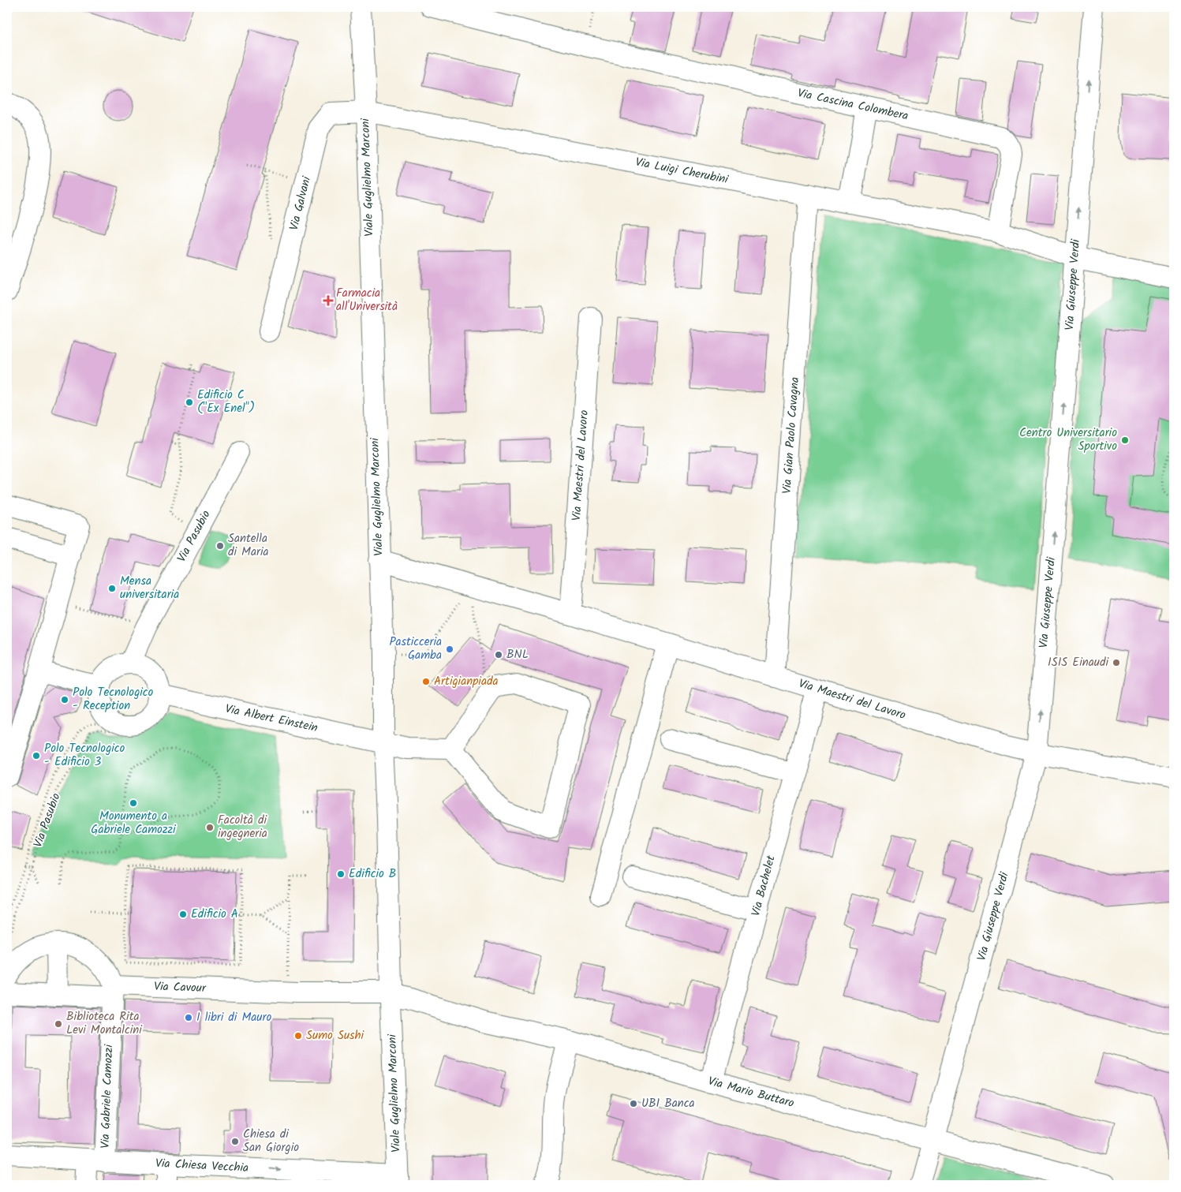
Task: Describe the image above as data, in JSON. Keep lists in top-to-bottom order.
{
  "streets": {
    "street": [
      "Via Cascina Colombera",
      "Via Luigi Cherubini",
      "Viale Guglielmo Marconi",
      "Via Galvani",
      "Via Giuseppe Verdi",
      "Via Gian Paolo Cavagna",
      "Via Maestri del Lavoro",
      "Via Pasubio",
      "Via Albert Einstein",
      "Via Bachelet",
      "Via Cavour",
      "Via Mario Buttaro",
      "Via Gabriele Camozzi",
      "Via Chiesa Vecchia"
    ]
  },
  "crossings": [
    ["Via Cascina Colombera", "Via Luigi Cherubini"],
    ["Via Luigi Cherubini", "Viale Guglielmo Marconi"],
    ["Via Luigi Cherubini", "Via Galvani"],
    ["Via Luigi Cherubini", "Via Gian Paolo Cavagna"],
    ["Viale Guglielmo Marconi", "Via Galvani"],
    ["Viale Guglielmo Marconi", "Via Maestri del Lavoro"],
    ["Viale Guglielmo Marconi", "Via Albert Einstein"],
    ["Viale Guglielmo Marconi", "Via Cavour"],
    ["Viale Guglielmo Marconi", "Via Mario Buttaro"],
    ["Viale Guglielmo Marconi", "Via Chiesa Vecchia"],
    ["Via Giuseppe Verdi", "Via Maestri del Lavoro"],
    ["Via Giuseppe Verdi", "Via Mario Buttaro"],
    ["Via Gian Paolo Cavagna", "Via Maestri del Lavoro"],
    ["Via Maestri del Lavoro", "Via Bachelet"],
    ["Via Pasubio", "Via Albert Einstein"],
    ["Via Bachelet", "Via Mario Buttaro"],
    ["Via Cavour", "Via Mario Buttaro"],
    ["Via Cavour", "Via Gabriele Camozzi"],
    ["Via Gabriele Camozzi", "Via Chiesa Vecchia"]
  ],
  "one_way": ["Via Giuseppe Verdi", "Via Chiesa Vecchia"],
  "places": {
    "health": ["Farmacia all'Università"],
    "other": [
      "Edificio C (\"Ex Enel\")",
      "Centro Universitario Sportivo",
      "Santella di Maria",
      "Mensa universitaria",
      "Pasticceria Gamba",
      "BNL",
      "ISIS Einaudi",
      "Artigianpiada",
      "Polo Tecnologico - Reception",
      "Polo Tecnologico - Edificio 3",
      "Monumento a Gabriele Camozzi",
      "Facoltà di ingegneria",
      "Edificio B",
      "Edificio A",
      "I libri di Mauro",
      "Biblioteca Rita Levi Montalcini",
      "Sumo Sushi",
      "UBI Banca",
      "Chiesa di San Giorgio"
    ]
  }
}
